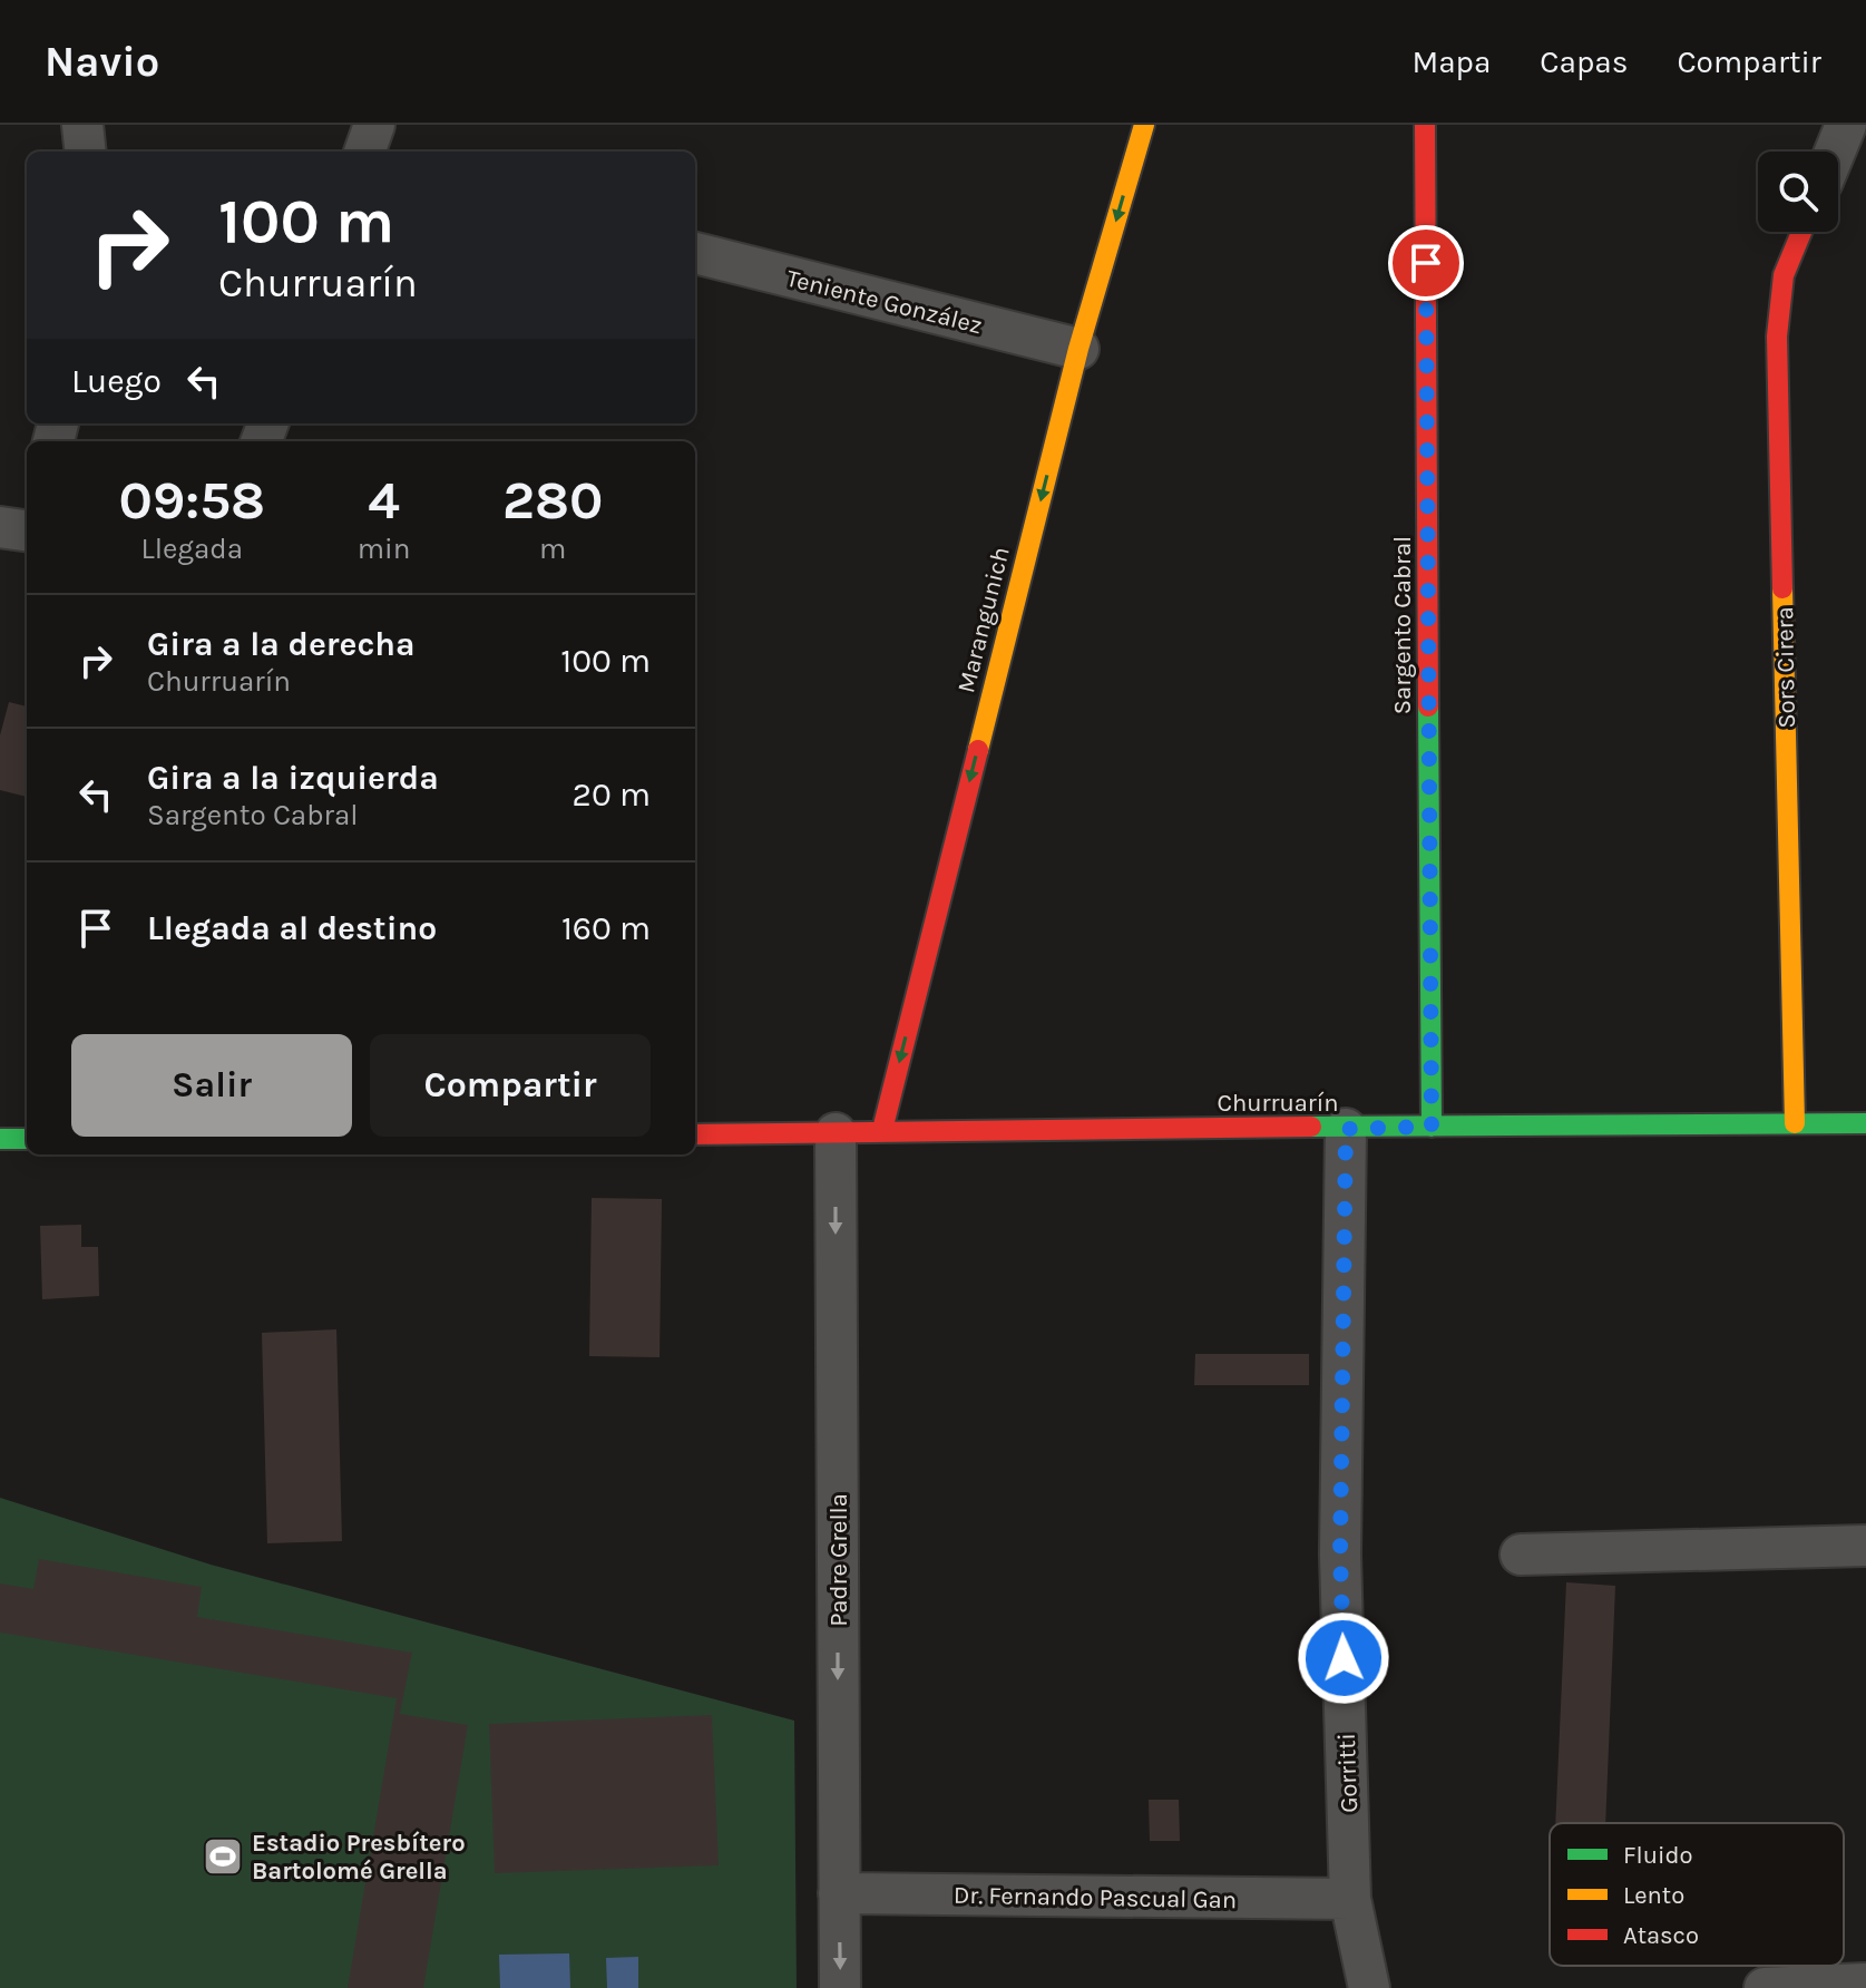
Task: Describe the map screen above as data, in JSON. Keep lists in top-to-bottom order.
{
  "streets": {
    "street": [
      "Teniente González",
      "Marangunich",
      "Sargento Cabral",
      "Sors Cirera",
      "Churruarín",
      "Padre Grella",
      "Gorritti",
      "Dr. Fernando Pascual Gan"
    ]
  },
  "crossings": [
    ["Teniente González", "Marangunich"],
    ["Marangunich", "Churruarín"],
    ["Sargento Cabral", "Churruarín"],
    ["Sors Cirera", "Churruarín"],
    ["Churruarín", "Padre Grella"],
    ["Churruarín", "Gorritti"],
    ["Padre Grella", "Dr. Fernando Pascual Gan"],
    ["Gorritti", "Dr. Fernando Pascual Gan"]
  ],
  "one_way": ["Marangunich", "Padre Grella"],
  "places": {
    "sports": ["Estadio Presbítero Bartolomé Grella"]
  },
  "legend": ["Fluido", "Lento", "Atasco"],
  "page": {
    "header": "Navio",
    "nav": ["Mapa", "Capas", "Compartir"],
    "turn": ["100 m", "Churruarín"],
    "then": "Luego",
    "eta": [
      "09:58",
      "Llegada",
      "4",
      "min",
      "280",
      "m"
    ],
    "list": [
      {
        "name": "Gira a la derecha",
        "note": "Churruarín",
        "value": "100 m"
      },
      {
        "name": "Gira a la izquierda",
        "note": "Sargento Cabral",
        "value": "20 m"
      },
      {
        "name": "Llegada al destino",
        "value": "160 m"
      }
    ],
    "buttons": ["Salir", "Compartir"]
  }
}
